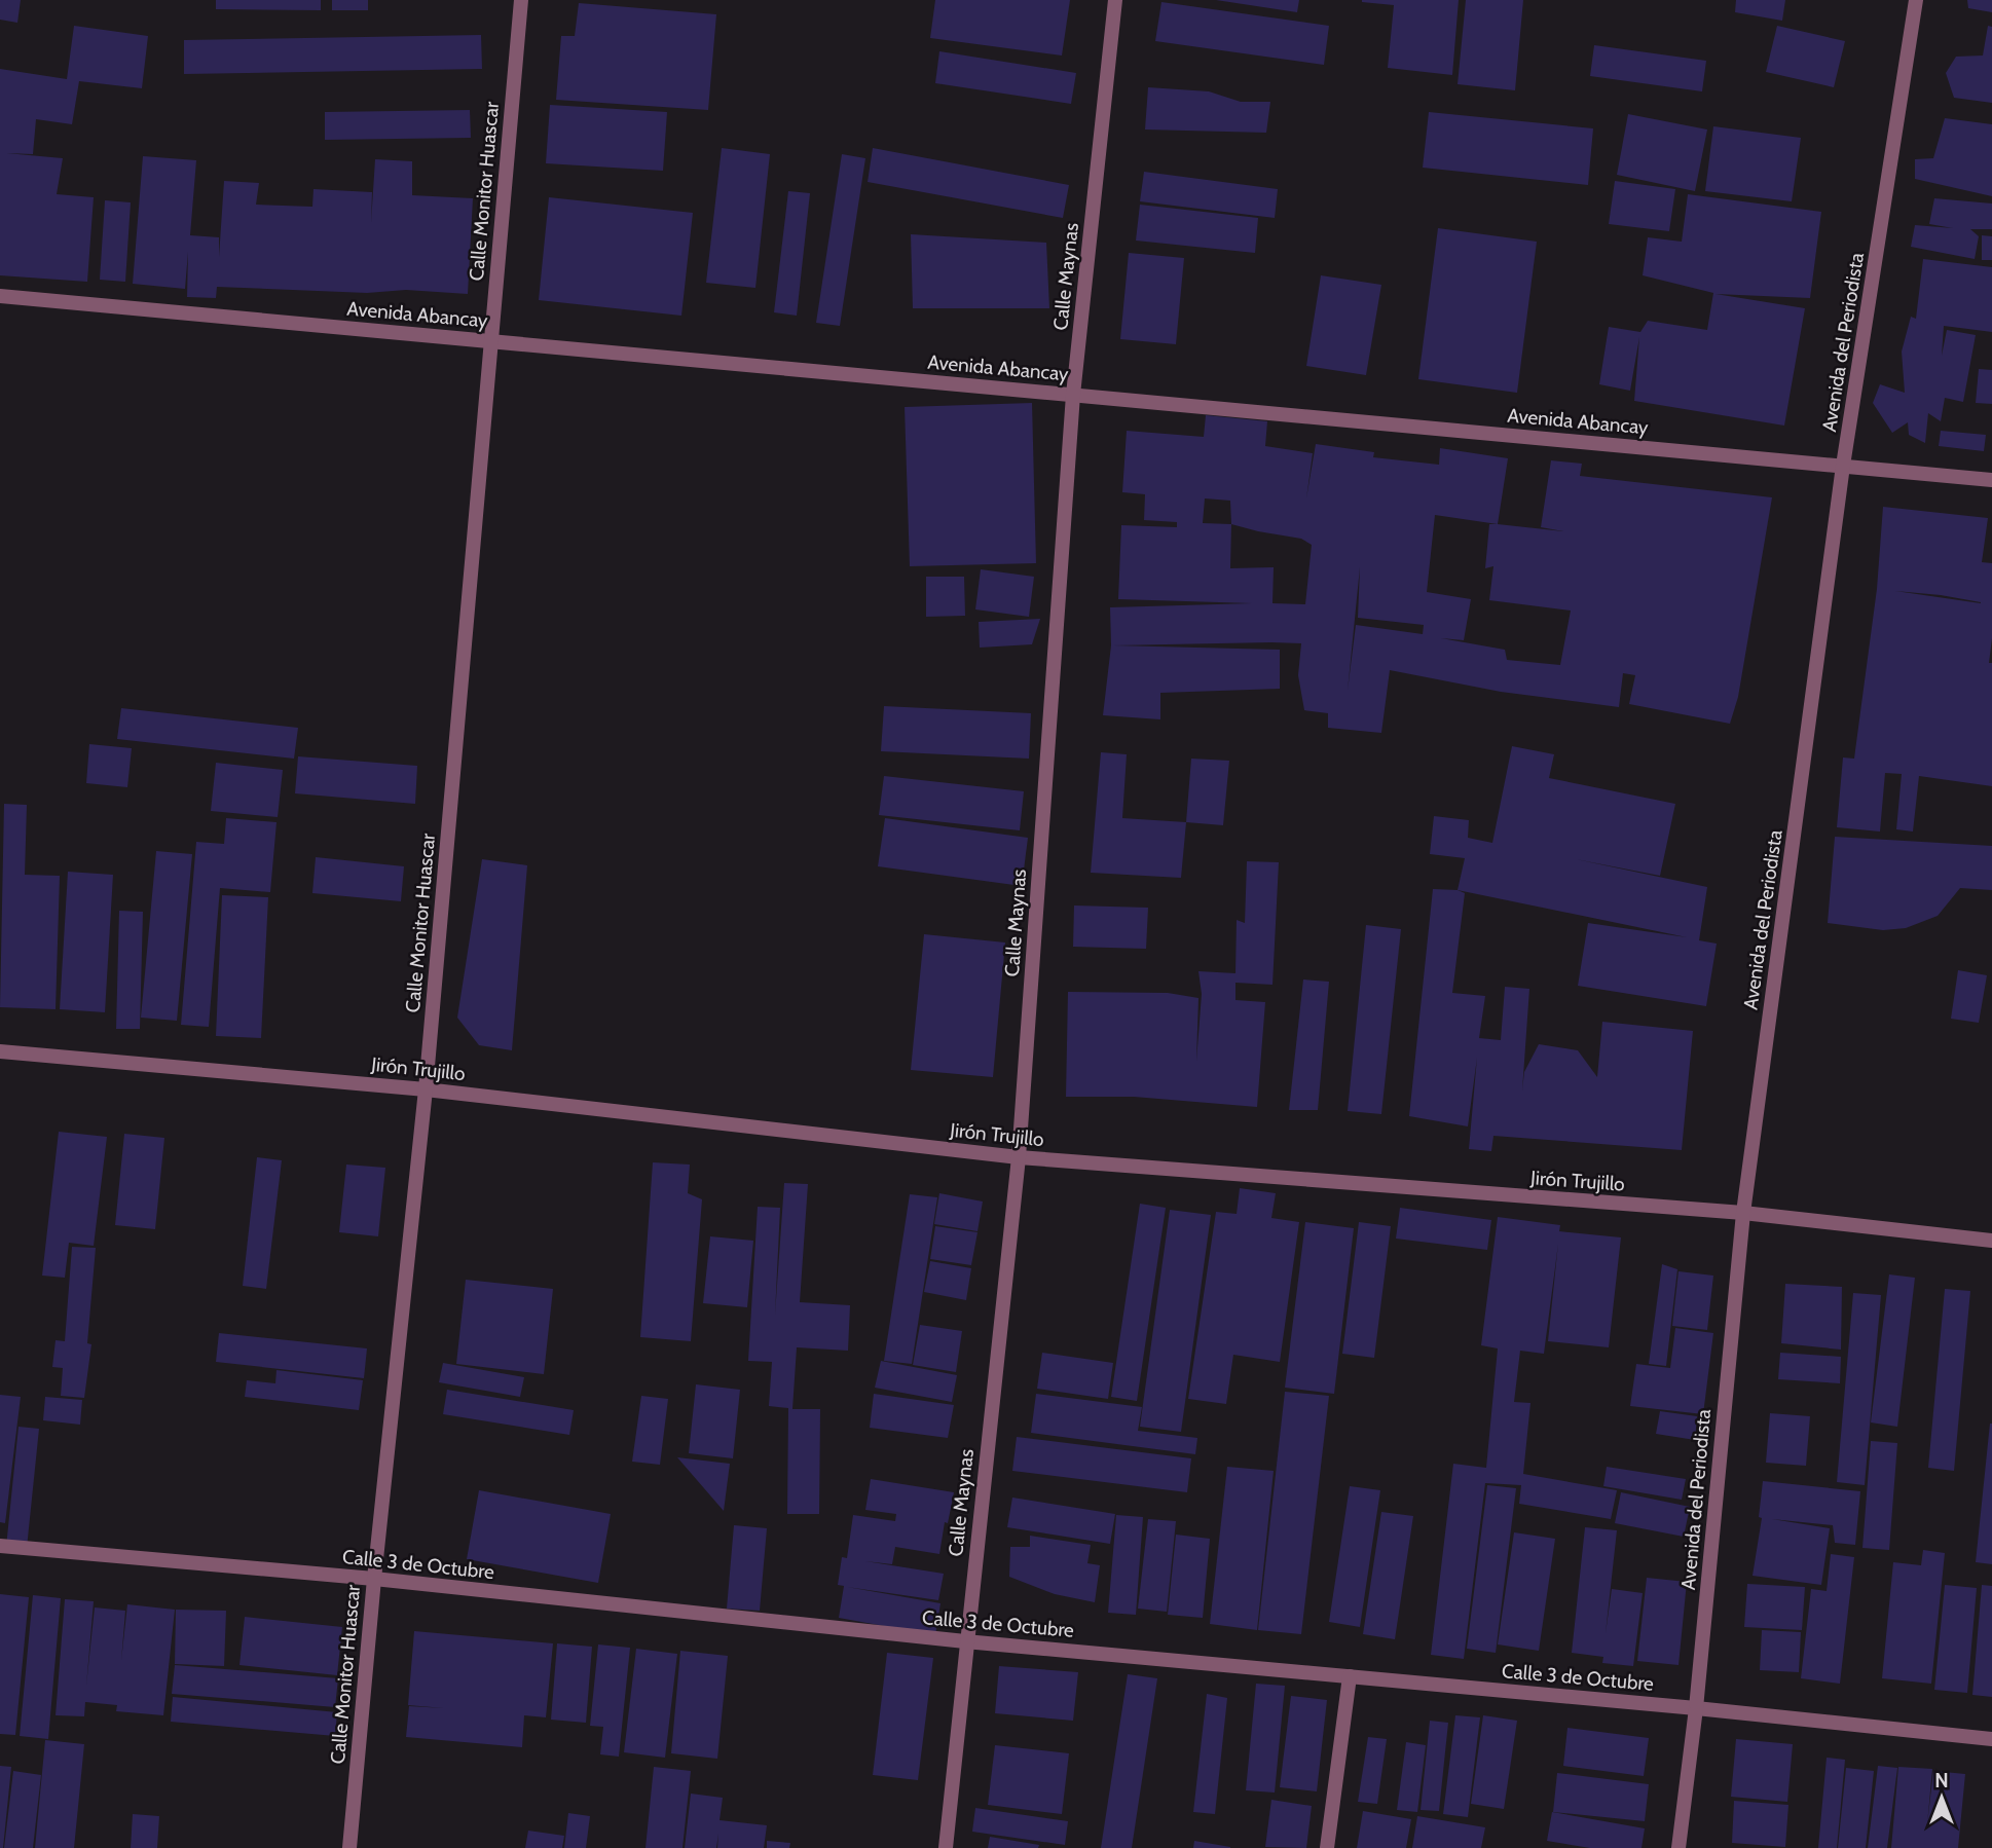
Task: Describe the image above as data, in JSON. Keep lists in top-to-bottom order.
{
  "streets": {
    "street": [
      "Calle Monitor Huascar",
      "Calle Maynas",
      "Avenida Abancay",
      "Avenida del Periodista",
      "Jirón Trujillo",
      "Calle 3 de Octubre"
    ]
  },
  "crossings": [
    ["Calle Monitor Huascar", "Avenida Abancay"],
    ["Calle Monitor Huascar", "Jirón Trujillo"],
    ["Calle Monitor Huascar", "Calle 3 de Octubre"],
    ["Calle Maynas", "Avenida Abancay"],
    ["Calle Maynas", "Jirón Trujillo"],
    ["Calle Maynas", "Calle 3 de Octubre"],
    ["Avenida Abancay", "Avenida del Periodista"],
    ["Avenida del Periodista", "Jirón Trujillo"],
    ["Avenida del Periodista", "Calle 3 de Octubre"]
  ],
  "north": "top"
}
